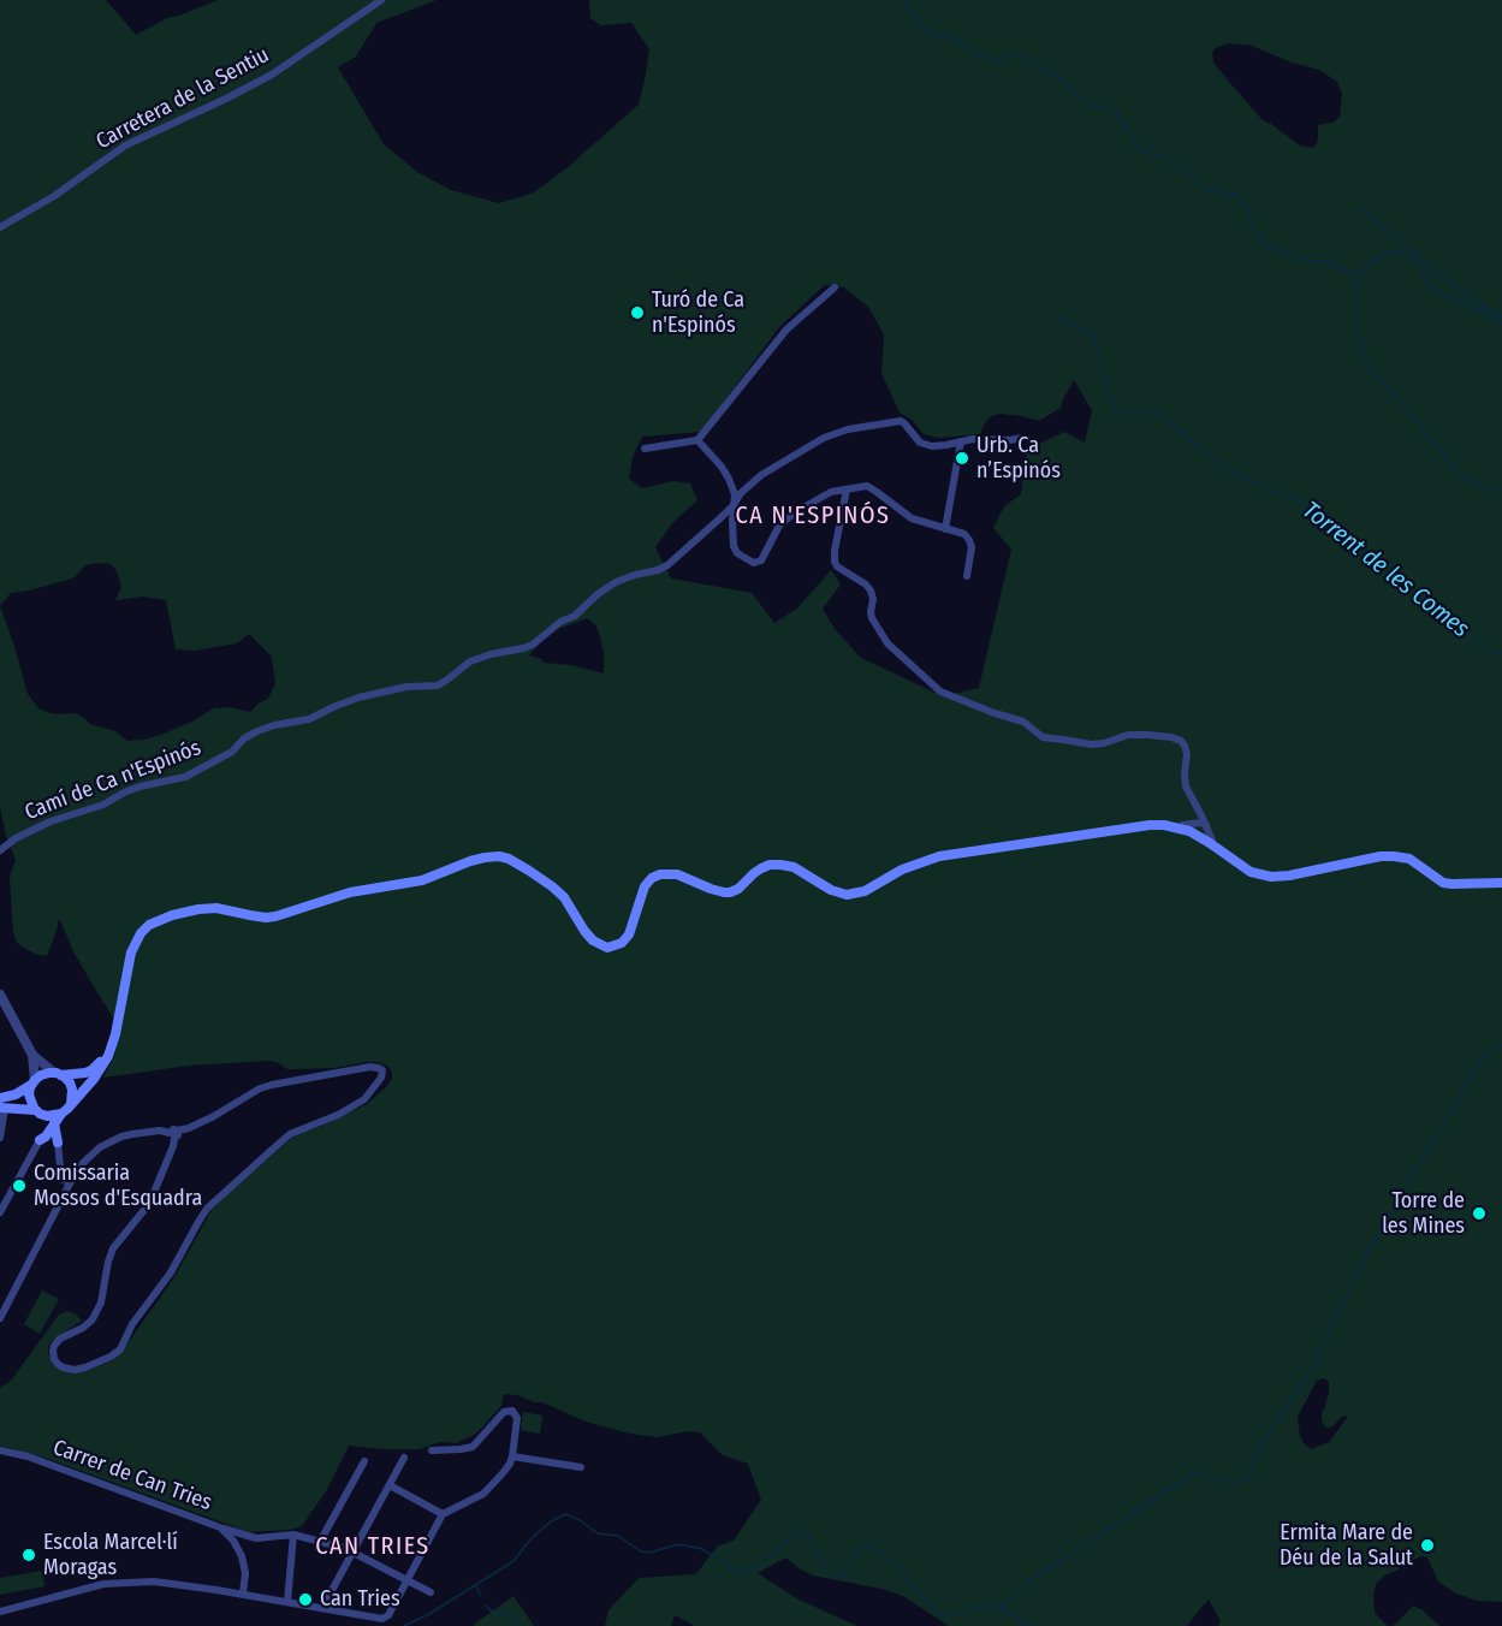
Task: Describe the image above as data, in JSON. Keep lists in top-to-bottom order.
{
  "streets": {
    "street": ["Carretera de la Sentiu", "Camí de Ca n'Espinós", "Carrer de Can Tries"]
  },
  "districts": ["CA N'ESPINÓS", "CAN TRIES"],
  "water": ["Torrent de les Comes"],
  "places": [
    "Turó de Ca n'Espinós",
    "Urb. Ca n’Espinós",
    "Comissaria Mossos d'Esquadra",
    "Torre de les Mines",
    "Ermita Mare de Déu de la Salut",
    "Escola Marcel·lí Moragas",
    "Can Tries"
  ]
}
